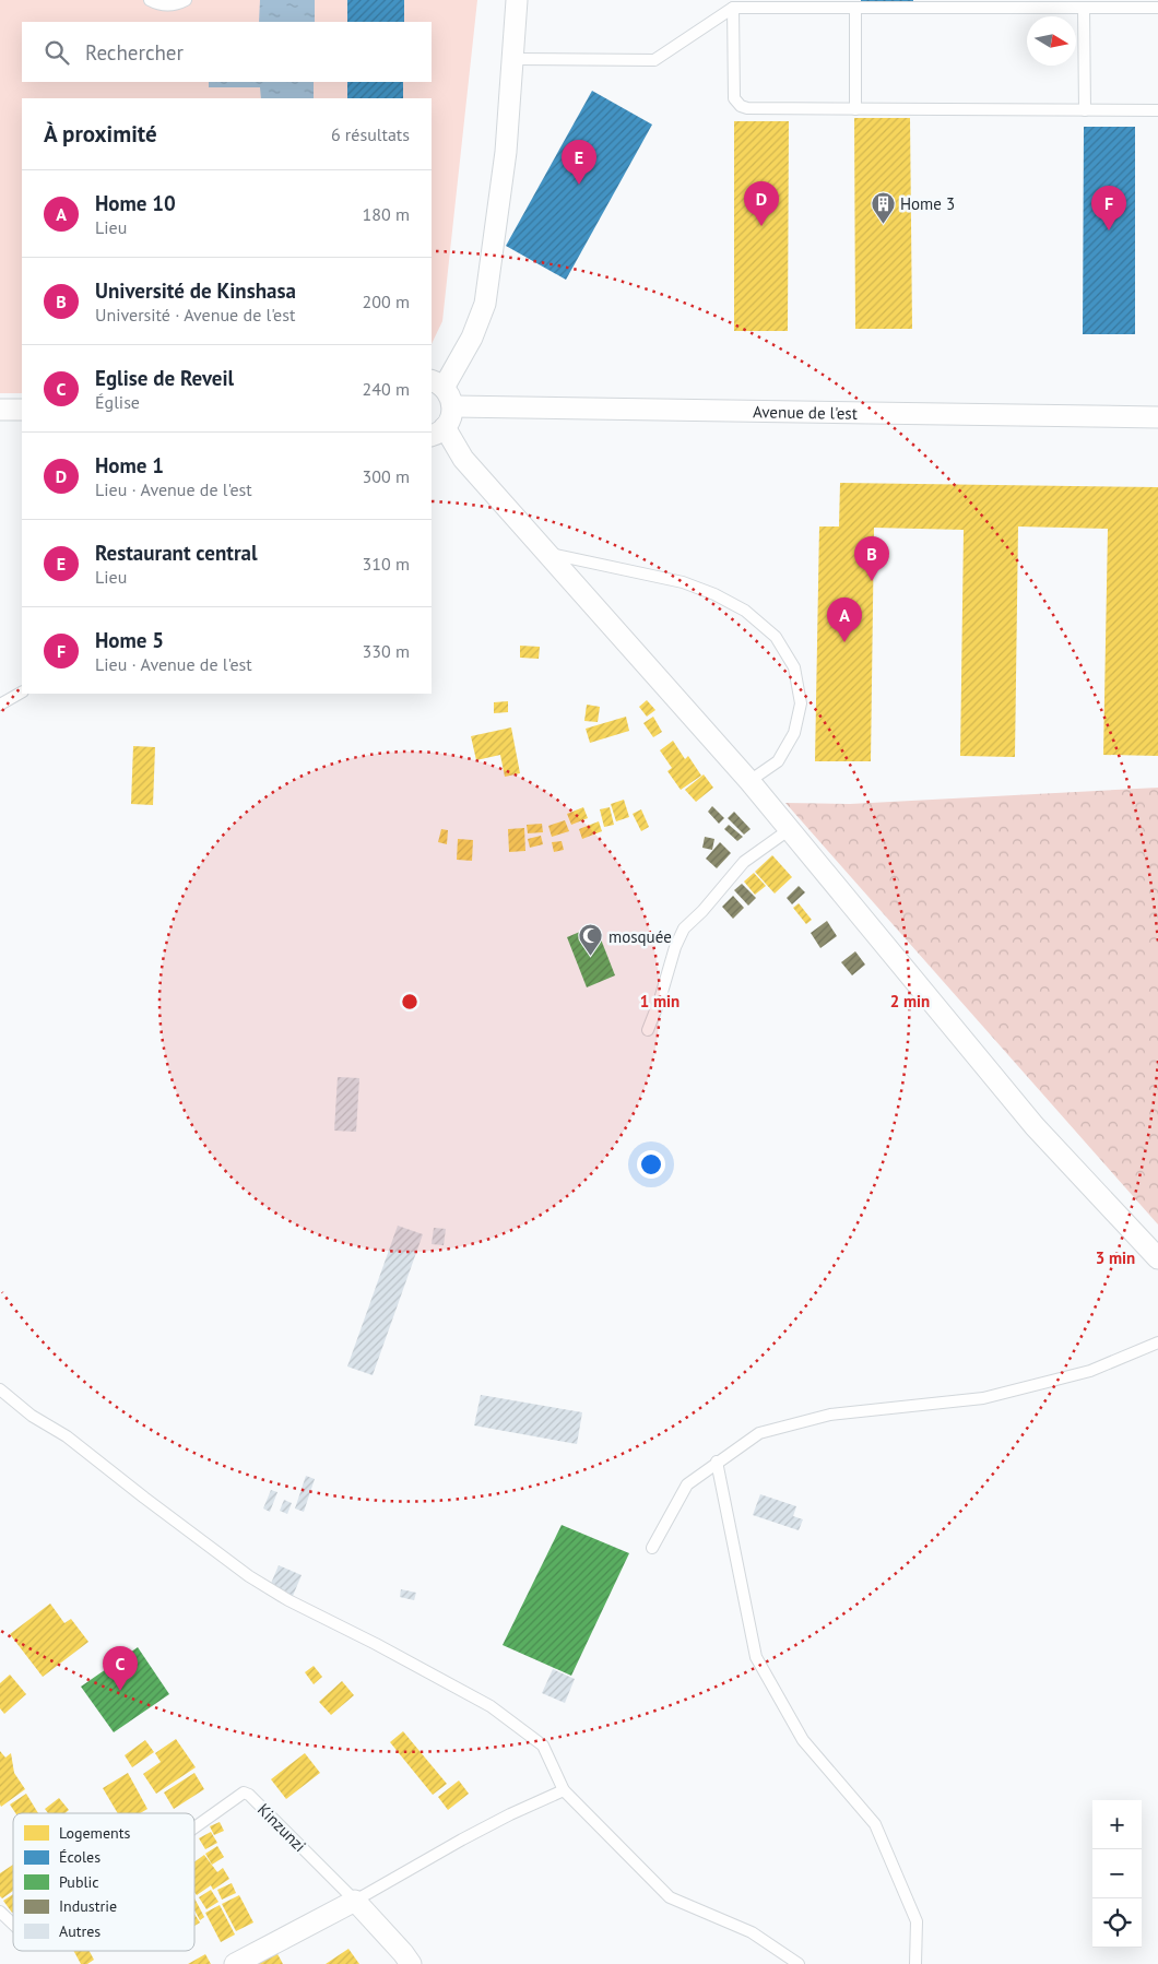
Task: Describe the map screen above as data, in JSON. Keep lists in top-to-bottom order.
{
  "streets": {
    "street": ["Avenue de l'est", "Kinzunzi"]
  },
  "places": {
    "building": ["Home 3"],
    "mosque": ["mosquée"]
  },
  "legend": [
    "Logements",
    "Écoles",
    "Public",
    "Industrie",
    "Autres"
  ],
  "north": "right",
  "page": {
    "search": "Rechercher",
    "heading": ["À proximité", "6 résultats"],
    "pins": [
      "E",
      "D",
      "F",
      "B",
      "A",
      "C"
    ],
    "list": [
      {
        "mark": "A",
        "name": "Home 10",
        "note": "Lieu",
        "value": "180 m"
      },
      {
        "mark": "B",
        "name": "Université de Kinshasa",
        "note": "Université · Avenue de l'est",
        "value": "200 m"
      },
      {
        "mark": "C",
        "name": "Eglise de Reveil",
        "note": "Église",
        "value": "240 m"
      },
      {
        "mark": "D",
        "name": "Home 1",
        "note": "Lieu · Avenue de l'est",
        "value": "300 m"
      },
      {
        "mark": "E",
        "name": "Restaurant central",
        "note": "Lieu",
        "value": "310 m"
      },
      {
        "mark": "F",
        "name": "Home 5",
        "note": "Lieu · Avenue de l'est",
        "value": "330 m"
      }
    ],
    "map_buttons": ["+", "−"]
  },
  "rings": ["1 min", "2 min", "3 min"]
}
